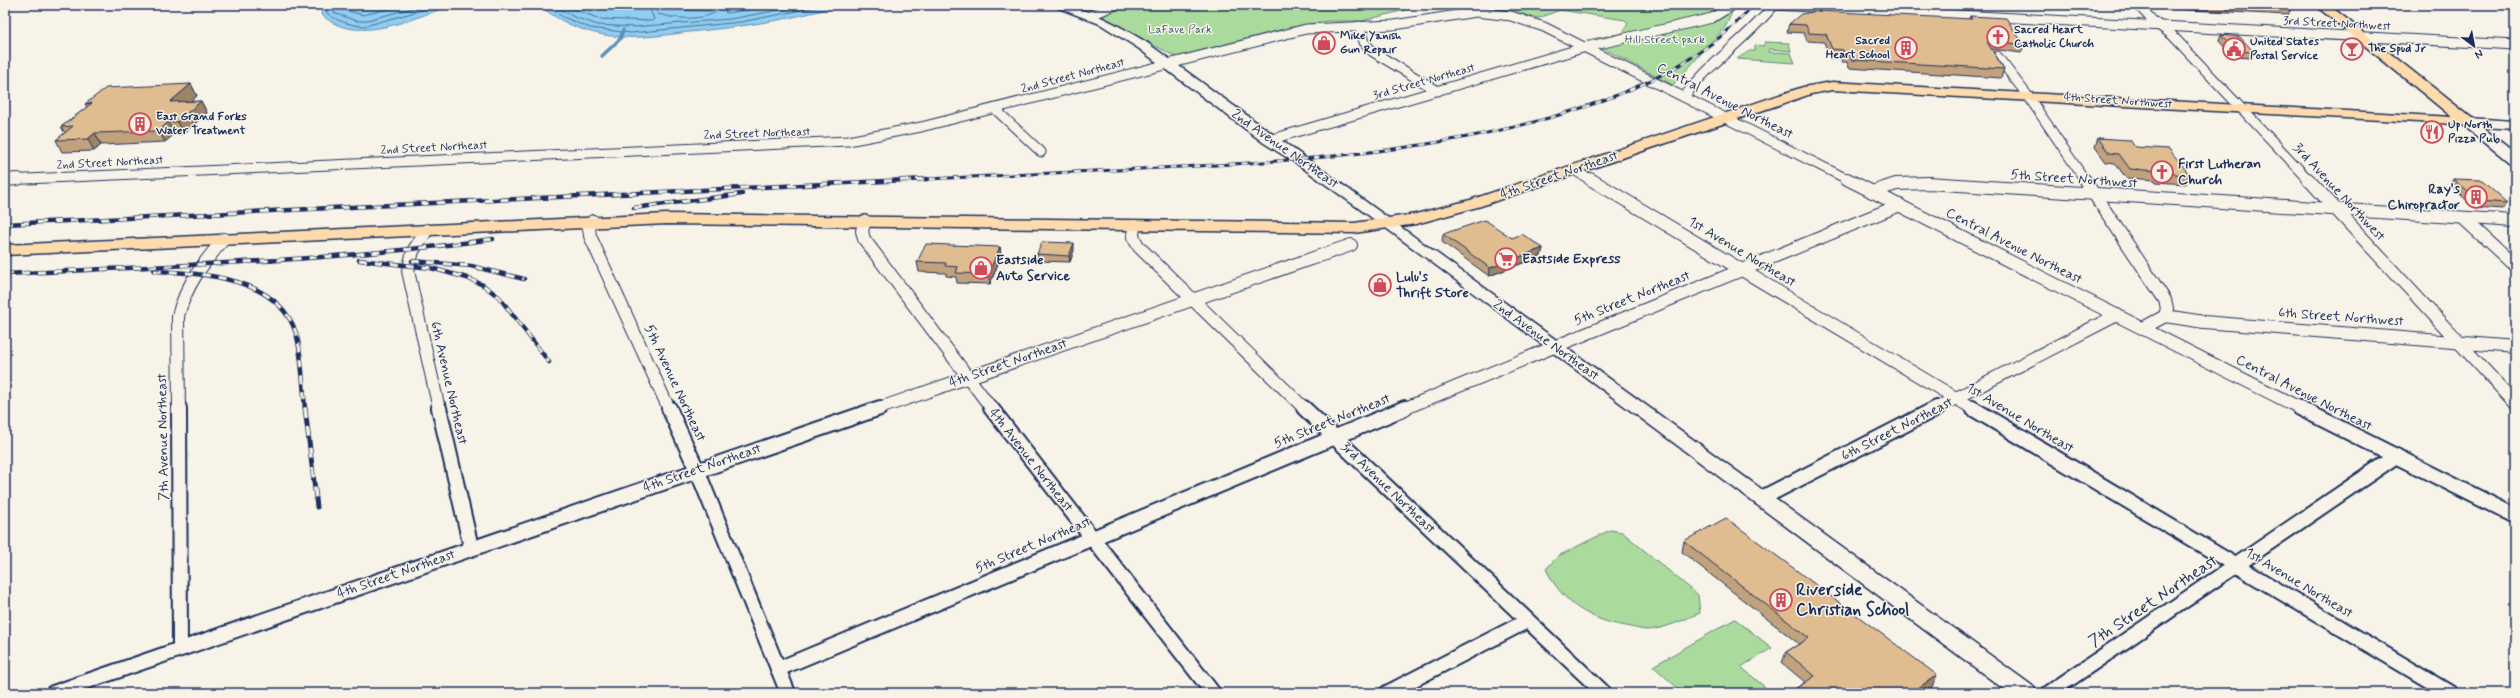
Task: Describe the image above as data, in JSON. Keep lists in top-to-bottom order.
{
  "streets": {
    "main road": ["4th Street Northwest", "4th Street Northeast"],
    "street": [
      "3rd Street Northwest",
      "2nd Street Northeast",
      "3rd Street Northeast",
      "Central Avenue Northeast",
      "2nd Avenue Northeast",
      "5th Street Northwest",
      "3rd Avenue Northwest",
      "1st Avenue Northeast",
      "5th Street Northeast",
      "6th Street Northwest",
      "6th Avenue Northeast",
      "5th Avenue Northeast",
      "6th Street Northeast",
      "7th Avenue Northeast",
      "4th Avenue Northeast",
      "3rd Avenue Northeast",
      "7th Street Northeast"
    ]
  },
  "crossings": [
    ["3rd Street Northwest", "3rd Avenue Northwest"],
    ["2nd Street Northeast", "Central Avenue Northeast"],
    ["2nd Street Northeast", "2nd Avenue Northeast"],
    ["3rd Street Northeast", "Central Avenue Northeast"],
    ["3rd Street Northeast", "2nd Avenue Northeast"],
    ["Central Avenue Northeast", "4th Street Northwest"],
    ["Central Avenue Northeast", "4th Street Northeast"],
    ["Central Avenue Northeast", "5th Street Northwest"],
    ["Central Avenue Northeast", "5th Street Northeast"],
    ["Central Avenue Northeast", "6th Street Northeast"],
    ["Central Avenue Northeast", "7th Street Northeast"],
    ["4th Street Northwest", "4th Street Northeast"],
    ["4th Street Northwest", "3rd Avenue Northwest"],
    ["2nd Avenue Northeast", "4th Street Northeast"],
    ["2nd Avenue Northeast", "5th Street Northeast"],
    ["2nd Avenue Northeast", "6th Street Northeast"],
    ["4th Street Northeast", "1st Avenue Northeast"],
    ["4th Street Northeast", "6th Avenue Northeast"],
    ["4th Street Northeast", "5th Avenue Northeast"],
    ["4th Street Northeast", "7th Avenue Northeast"],
    ["4th Street Northeast", "4th Avenue Northeast"],
    ["4th Street Northeast", "3rd Avenue Northeast"],
    ["5th Street Northwest", "3rd Avenue Northwest"],
    ["3rd Avenue Northwest", "6th Street Northwest"],
    ["1st Avenue Northeast", "5th Street Northeast"],
    ["1st Avenue Northeast", "6th Street Northeast"],
    ["1st Avenue Northeast", "7th Street Northeast"],
    ["5th Street Northeast", "5th Avenue Northeast"],
    ["5th Street Northeast", "4th Avenue Northeast"],
    ["5th Street Northeast", "3rd Avenue Northeast"]
  ],
  "parks": ["LaFave Park", "Hill Street park"],
  "places": {
    "church": ["Sacred Heart Catholic Church", "First Lutheran Church"],
    "shop": ["Mike Yanish Gun Repair", "Eastside Auto Service", "Lulu's Thrift Store"],
    "building": [
      "Sacred Heart School",
      "East Grand Forks Water Treatment",
      "Ray's Chiropractor",
      "Riverside Christian School"
    ],
    "public building": ["United States Postal Service"],
    "bar": ["The Spud Jr"],
    "restaurant": ["Up North Pizza Pub"],
    "supermarket": ["Eastside Express"]
  },
  "north": "bottom right"
}
